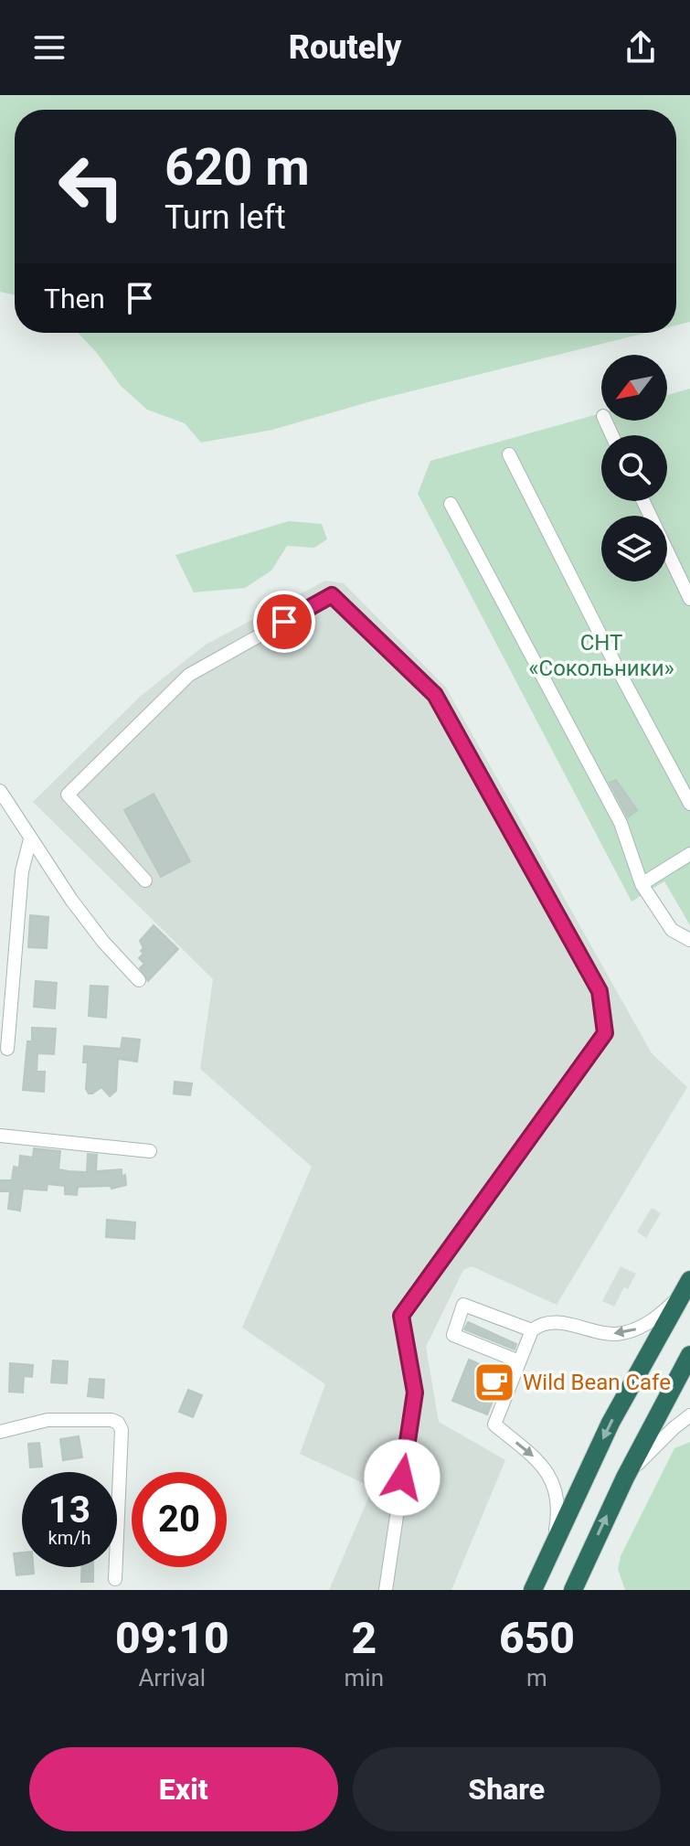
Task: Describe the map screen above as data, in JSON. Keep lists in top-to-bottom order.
{
  "parks": ["СНТ «Сокольники»"],
  "places": {
    "cafe": ["Wild Bean Cafe"]
  },
  "north": "bottom left",
  "page": {
    "header": "Routely",
    "turn": ["620 m", "Turn left"],
    "then": "Then",
    "speed": "13 km/h",
    "limit": "20",
    "eta": [
      "09:10",
      "Arrival",
      "2",
      "min",
      "650",
      "m"
    ],
    "buttons": ["Exit", "Share"]
  }
}
